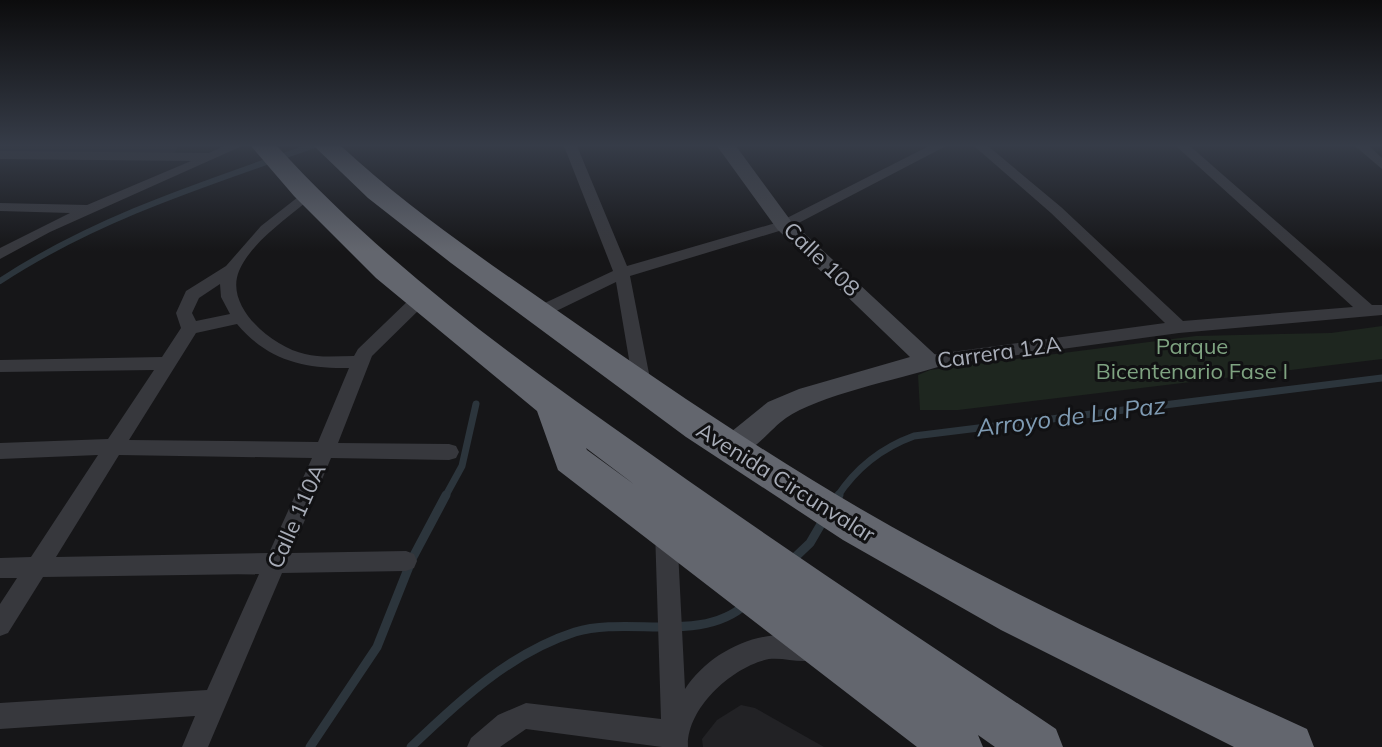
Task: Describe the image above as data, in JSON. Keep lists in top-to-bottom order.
{
  "streets": {
    "highway": ["Avenida Circunvalar"],
    "street": ["Calle 108", "Carrera 12A", "Calle 110A"]
  },
  "crossings": [
    ["Calle 108", "Carrera 12A"],
    ["Carrera 12A", "Avenida Circunvalar"]
  ],
  "water": ["Arroyo de La Paz"],
  "parks": ["Parque Bicentenario Fase I"]
}
